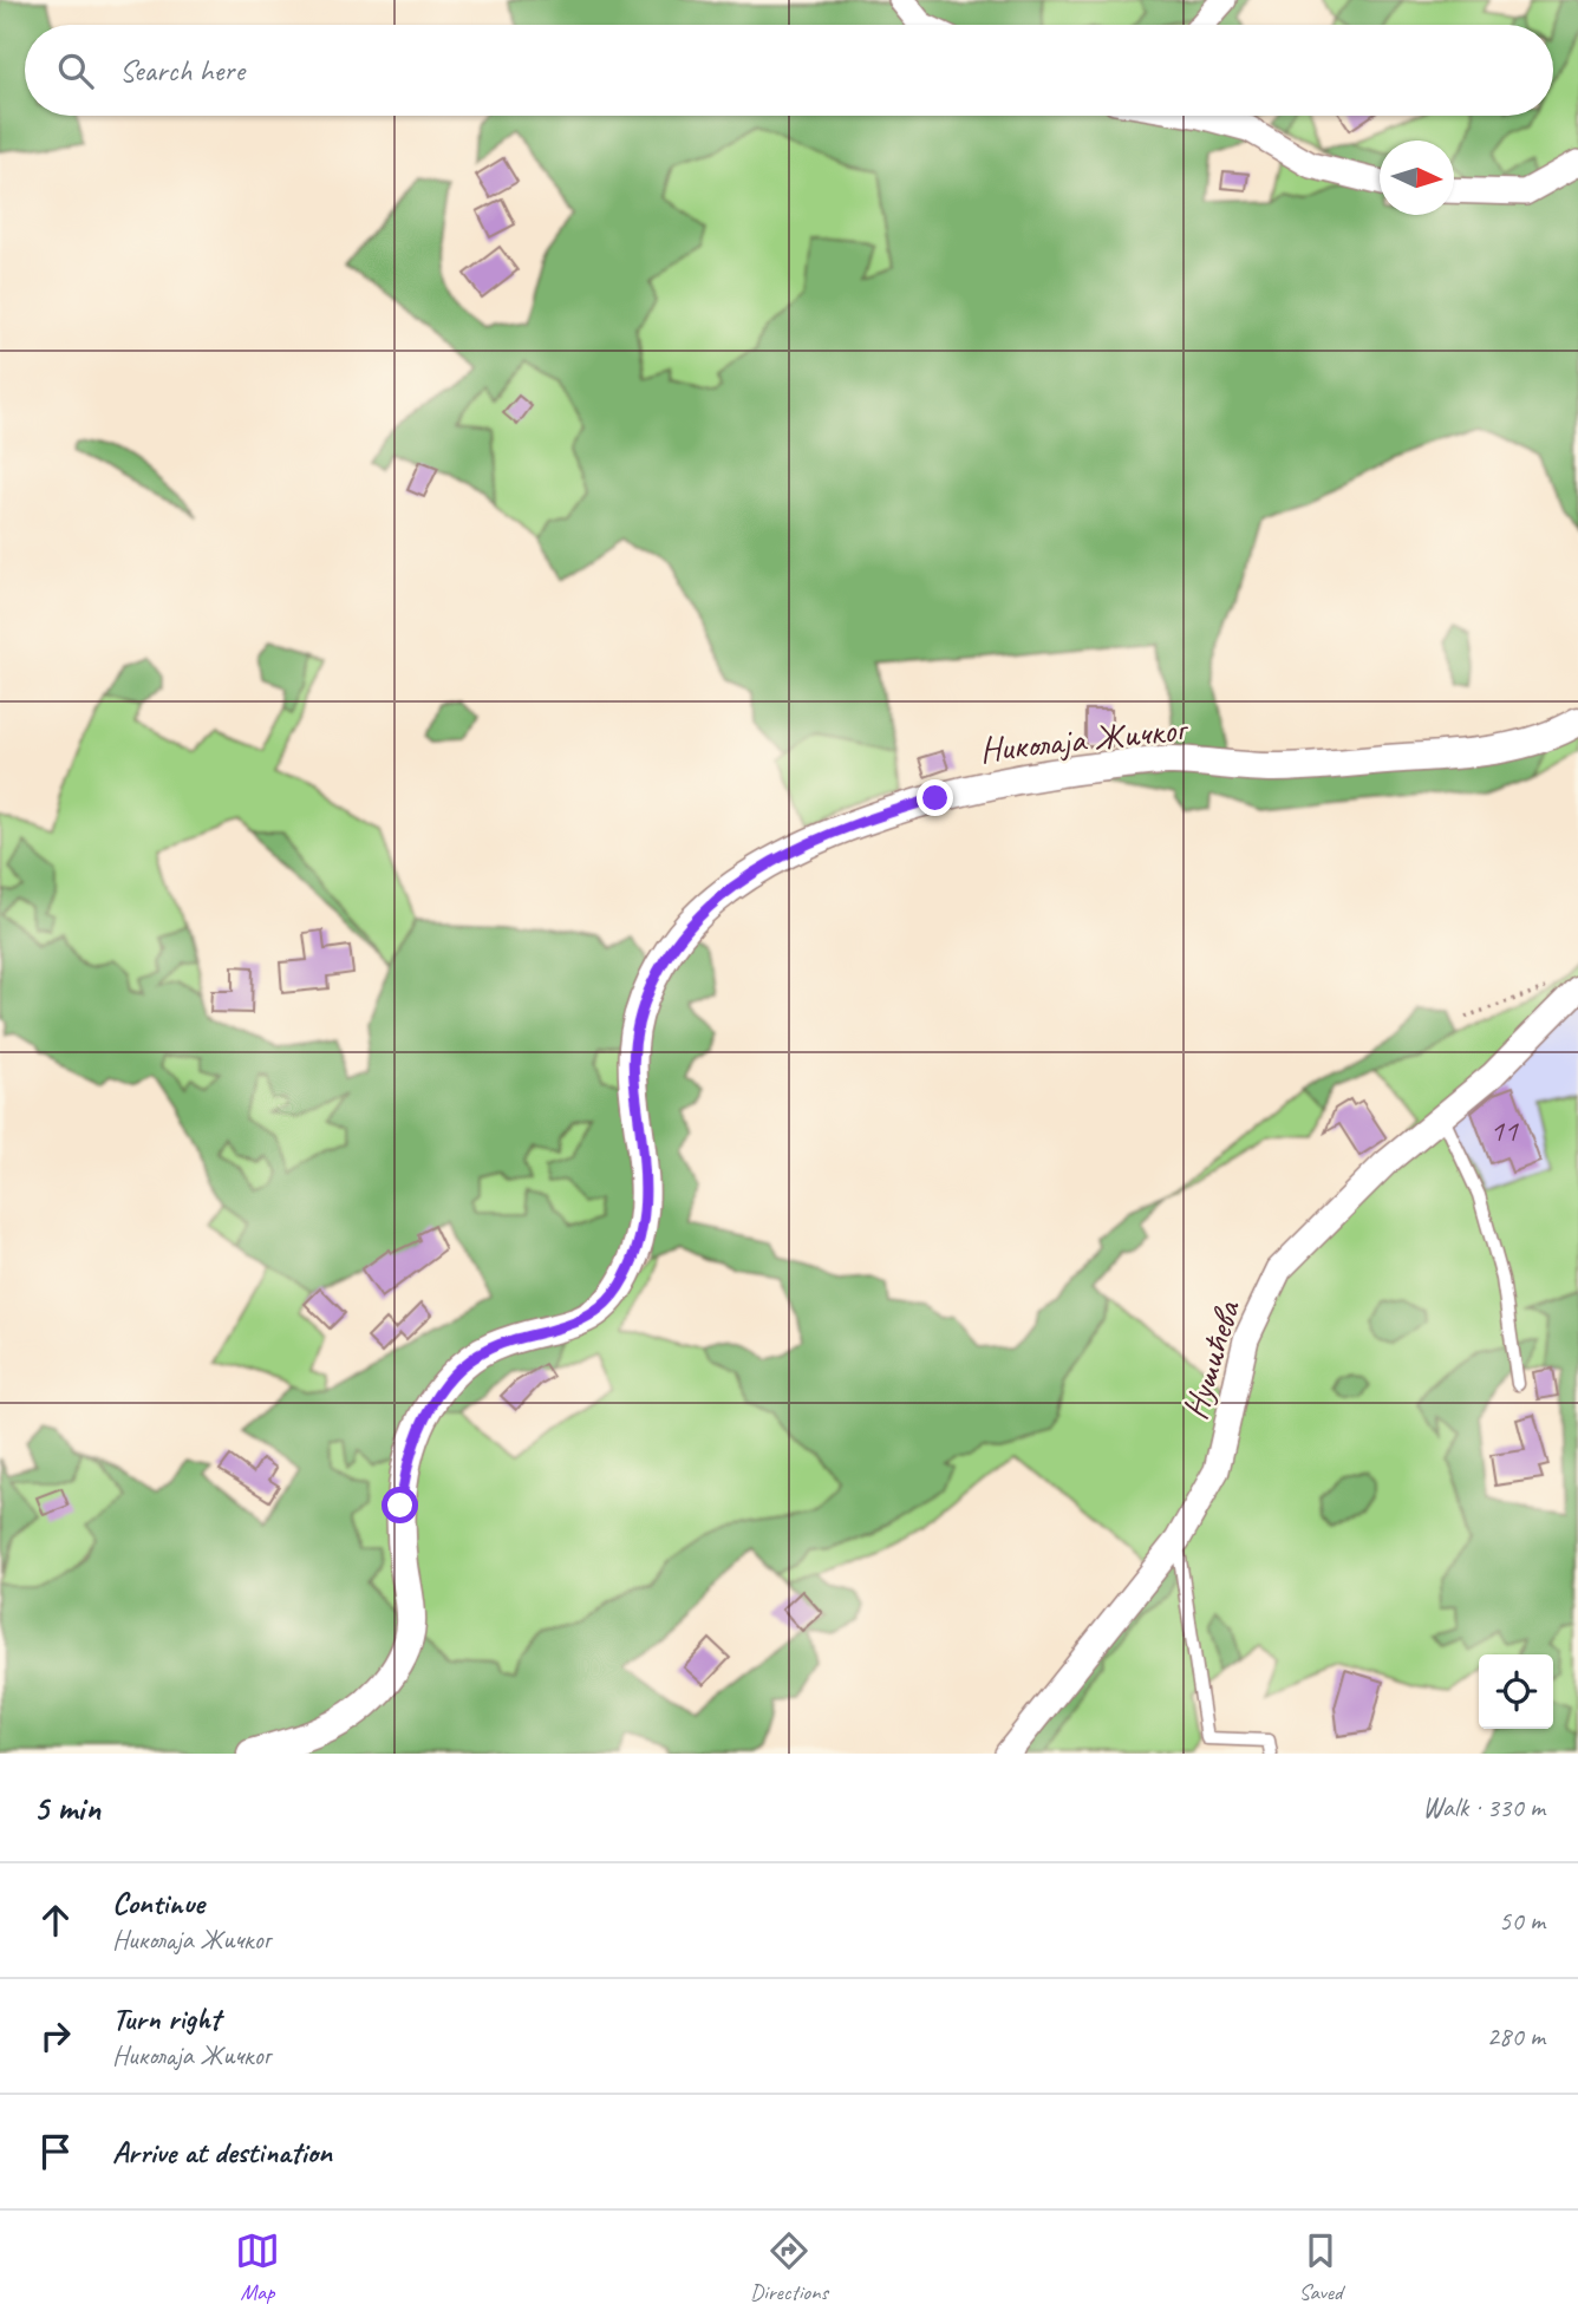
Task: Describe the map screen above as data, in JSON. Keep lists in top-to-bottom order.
{
  "streets": {
    "street": ["Николаја Жичког", "Нушићева"]
  },
  "house_numbers": ["11"],
  "north": "right",
  "page": {
    "search": "Search here",
    "heading": ["5 min", "Walk · 330 m"],
    "list": [
      ["Continue", "Николаја Жичког", "50 m"],
      ["Turn right", "Николаја Жичког", "280 m"],
      "Arrive at destination"
    ],
    "nav": ["Map", "Directions", "Saved"]
  }
}
